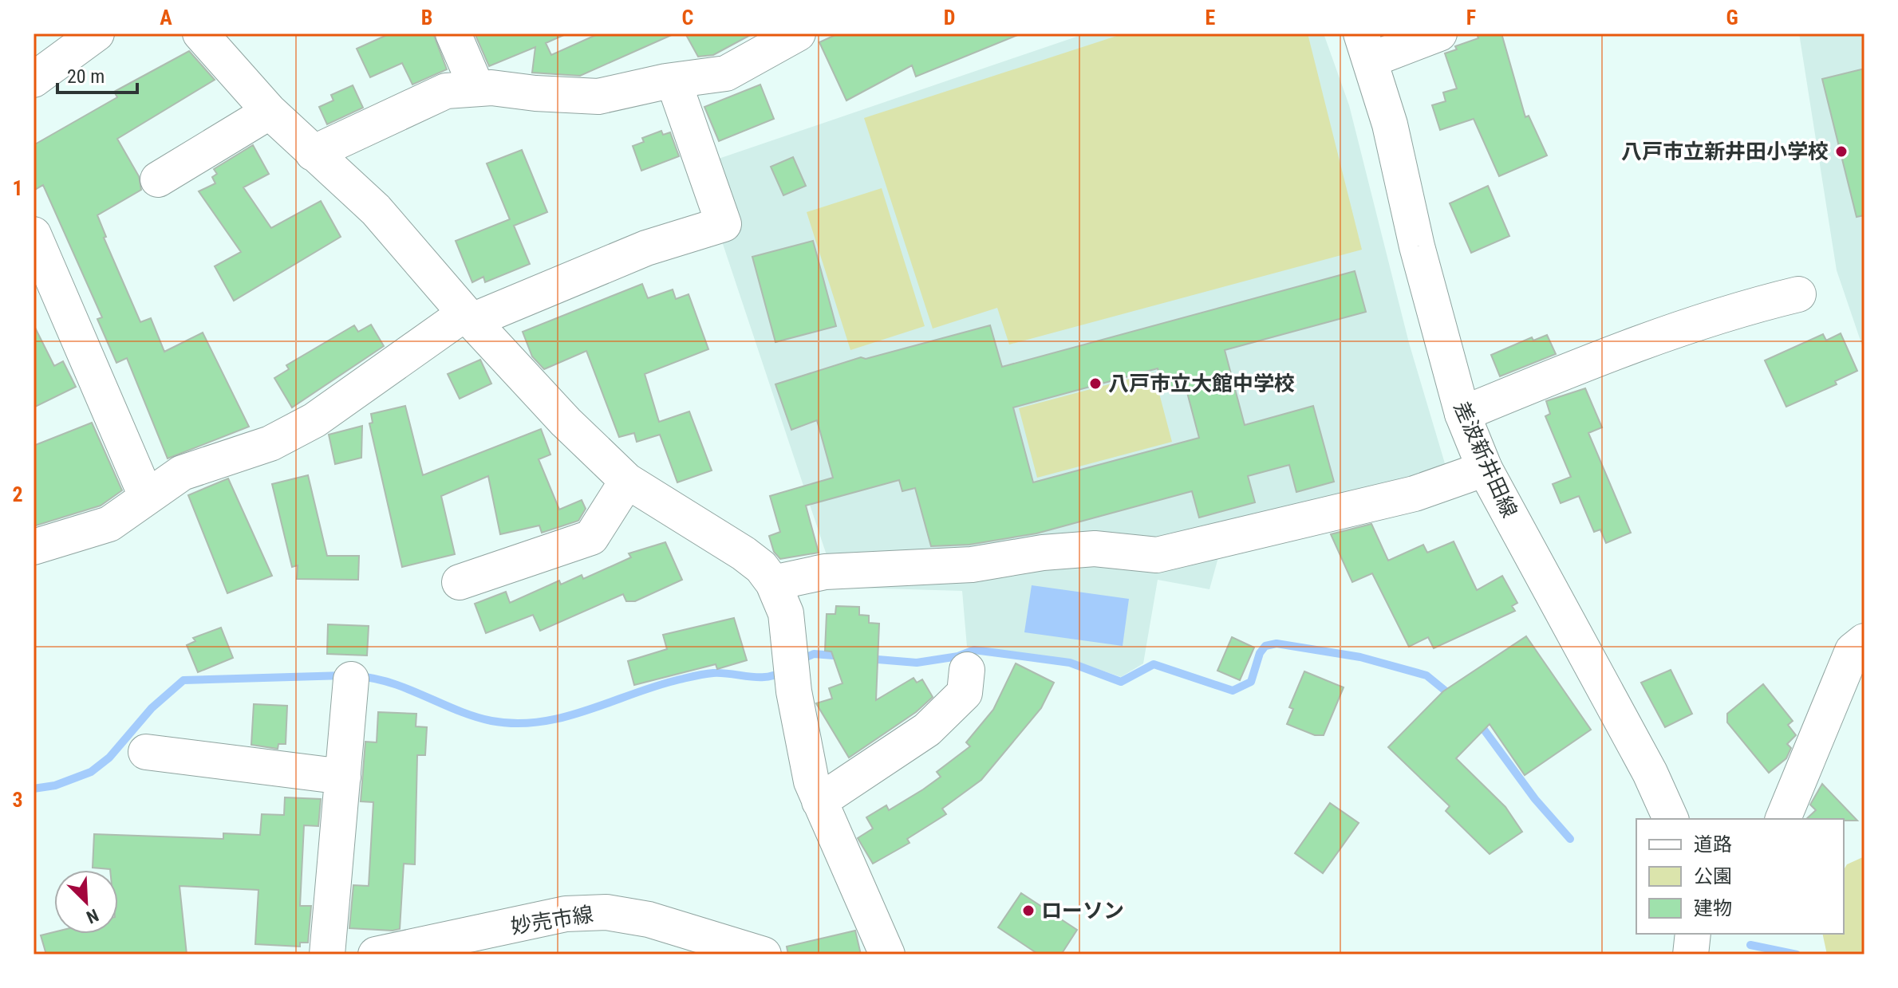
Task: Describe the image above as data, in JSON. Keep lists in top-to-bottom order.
{
  "streets": {
    "street": ["差波新井田線", "妙売市線"]
  },
  "places": ["八戸市立新井田小学校", "八戸市立大館中学校", "ローソン"],
  "legend": ["道路", "公園", "建物"],
  "scale_bar": "20 m",
  "north": "bottom right",
  "grid": {
    "columns": [
      "A",
      "B",
      "C",
      "D",
      "E",
      "F",
      "G"
    ],
    "rows": ["1", "2", "3"]
  }
}
